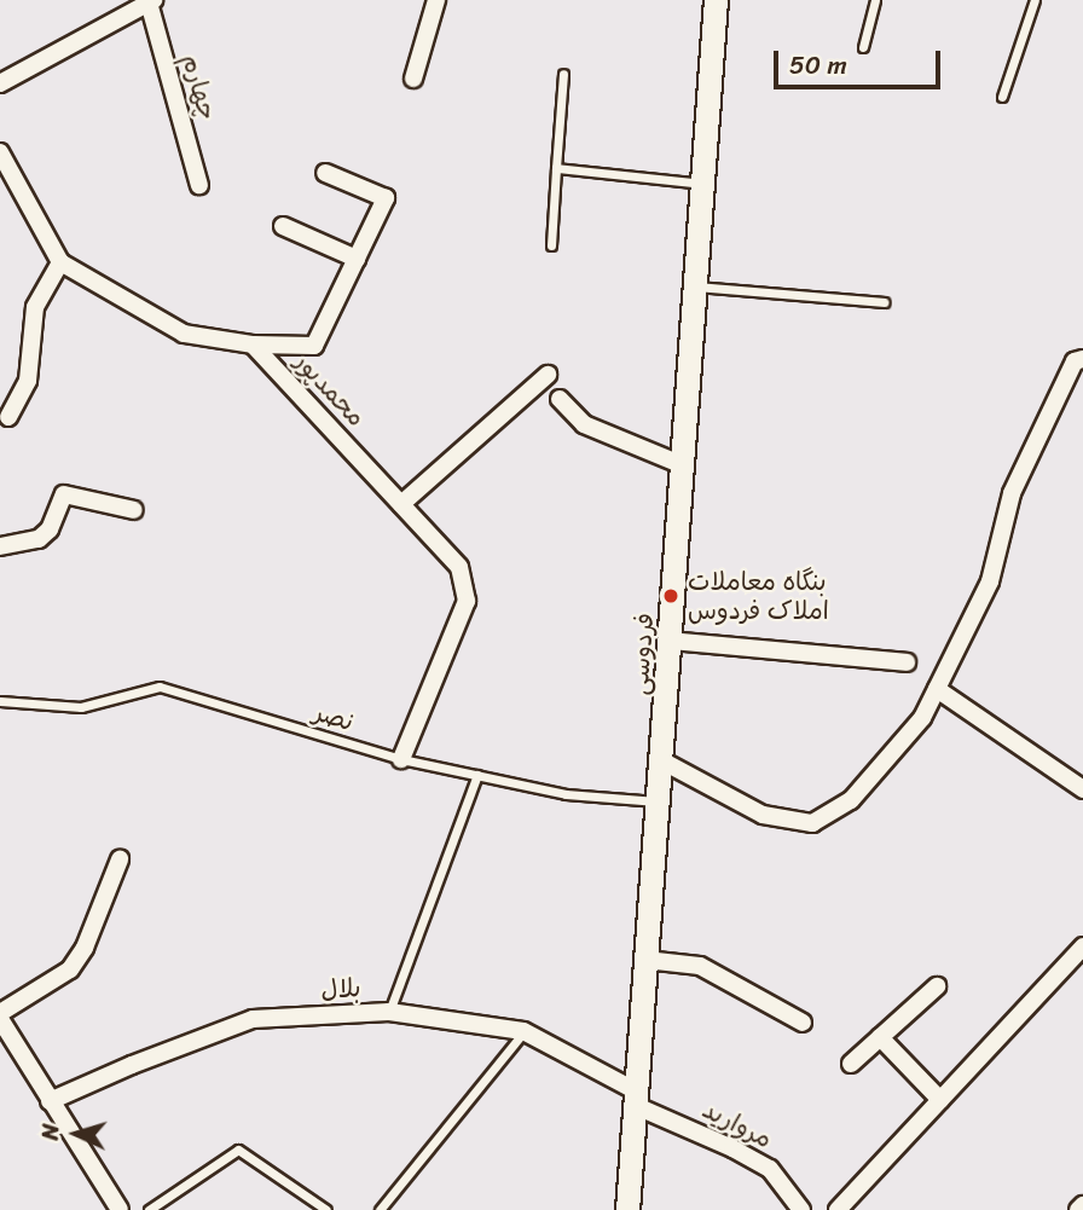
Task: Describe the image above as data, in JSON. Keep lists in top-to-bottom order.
{
  "streets": {
    "main road": ["فردوسی"],
    "street": [
      "چهارم",
      "محمدپور",
      "بلال",
      "مروارید"
    ],
    "lane": ["نصر"]
  },
  "crossings": [
    ["محمدپور", "نصر"],
    ["فردوسی", "نصر"],
    ["فردوسی", "بلال"],
    ["فردوسی", "مروارید"],
    ["بلال", "مروارید"]
  ],
  "places": ["بنگاه معاملات املاک فردوس"],
  "scale_bar": "50 m",
  "north": "left"
}
